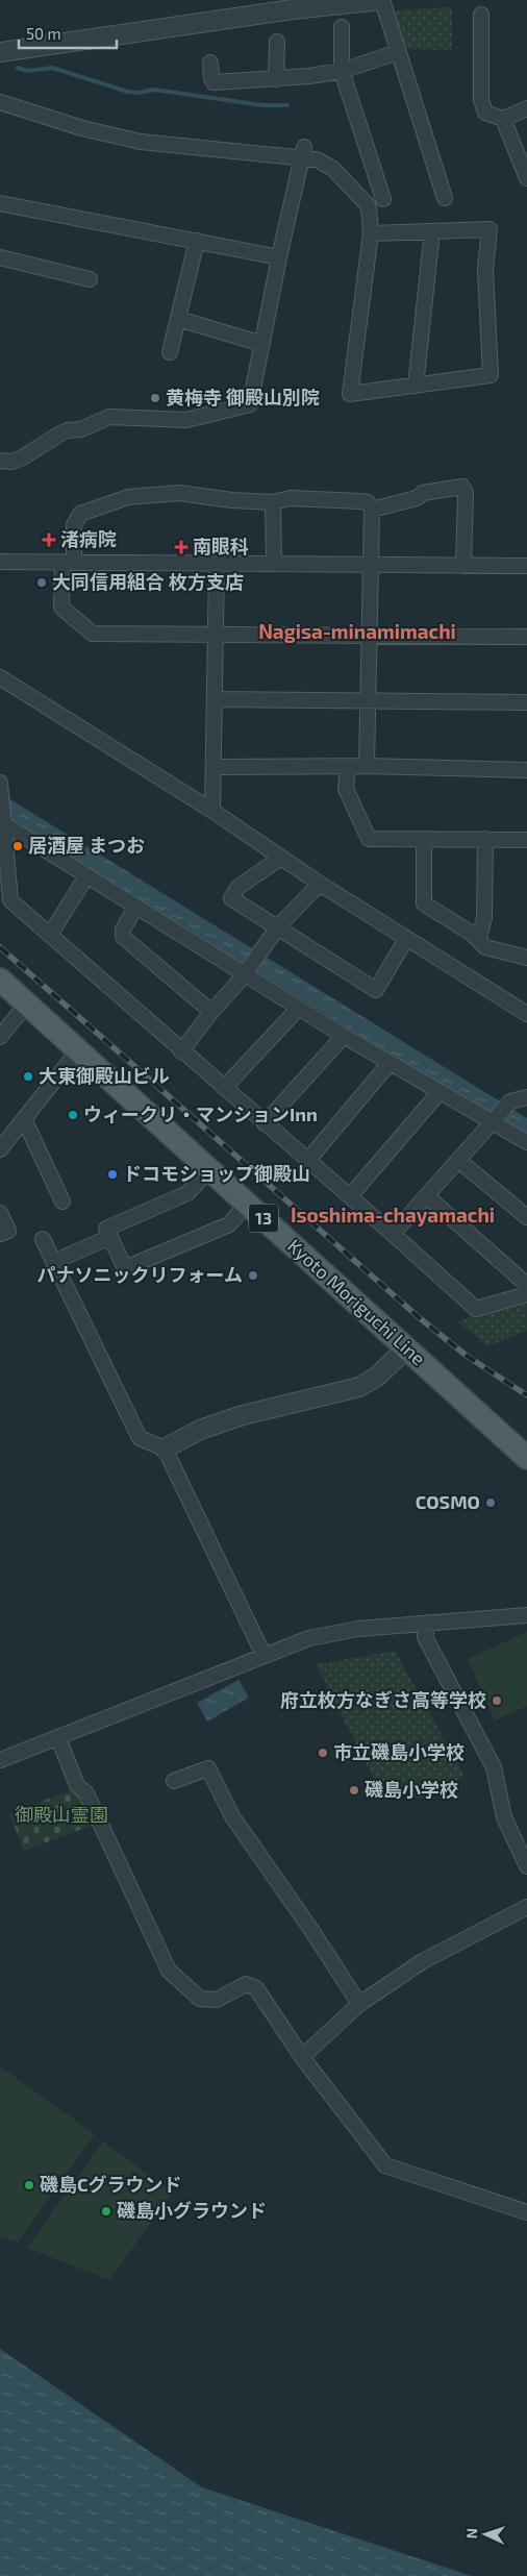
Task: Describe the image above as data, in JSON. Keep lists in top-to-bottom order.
{
  "streets": {
    "main road": ["13", "Kyoto Moriguchi Line"]
  },
  "districts": ["Nagisa-minamimachi", "Isoshima-chayamachi"],
  "parks": ["御殿山霊園"],
  "places": {
    "other": [
      "黄梅寺 御殿山別院",
      "大同信用組合 枚方支店",
      "居酒屋 まつお",
      "大東御殿山ビル",
      "ウィークリ・マンションInn",
      "ドコモショップ御殿山",
      "パナソニックリフォーム",
      "COSMO",
      "府立枚方なぎさ高等学校",
      "市立磯島小学校",
      "磯島小学校",
      "磯島Cグラウンド",
      "磯島小グラウンド"
    ],
    "health": ["渚病院", "南眼科"]
  },
  "scale_bar": "50 m",
  "north": "left"
}
